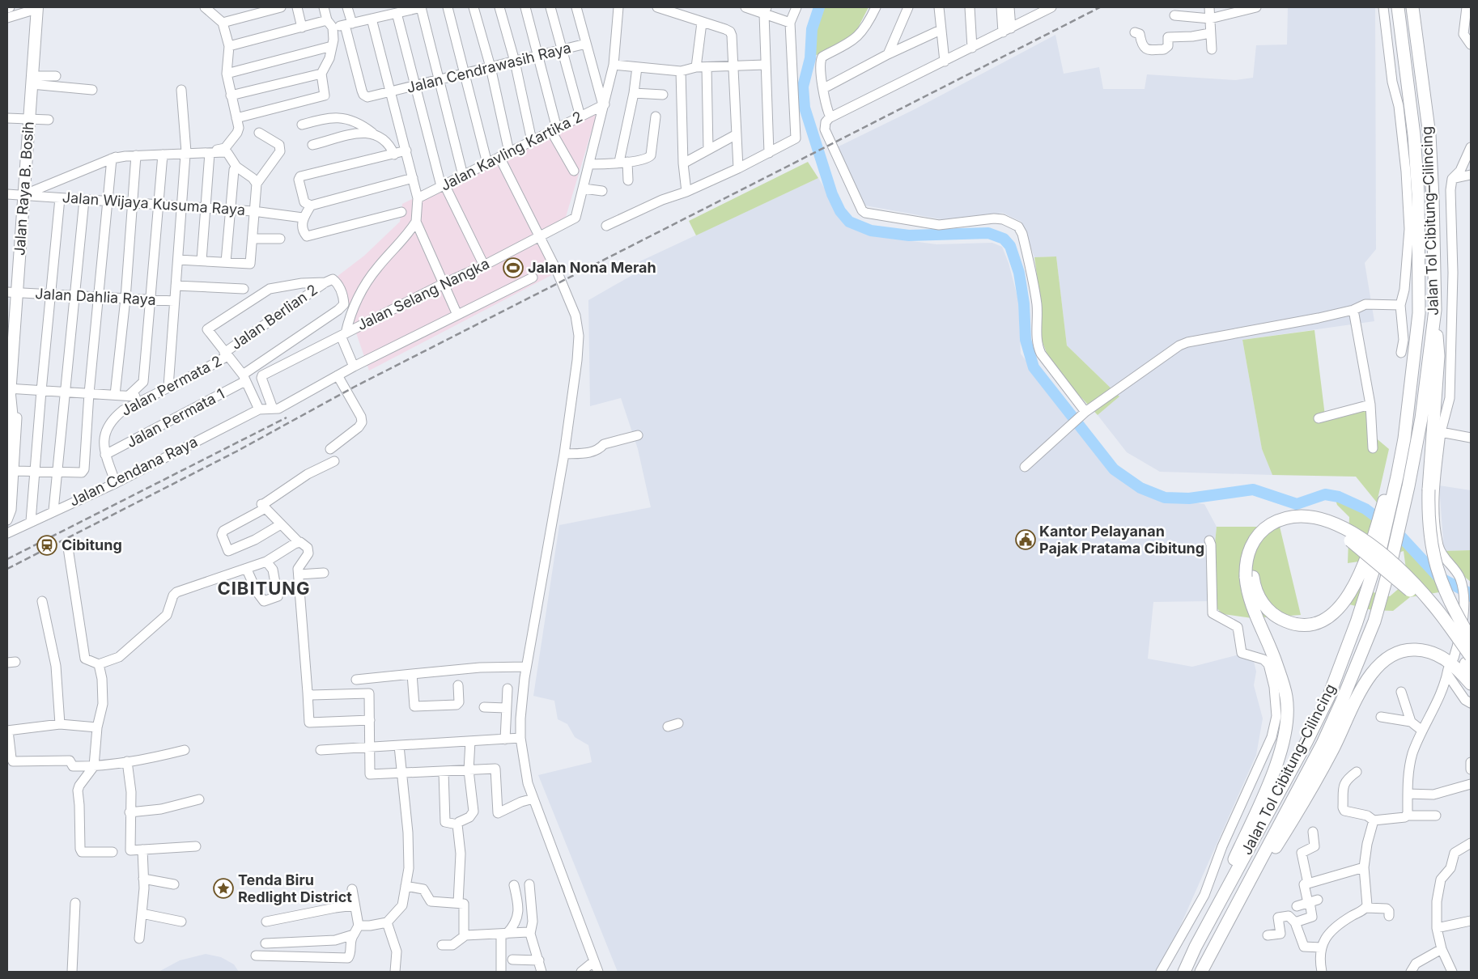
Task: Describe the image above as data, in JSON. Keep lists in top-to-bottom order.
{
  "streets": {
    "highway": ["Jalan Tol Cibitung–Cilincing"],
    "main road": ["Jalan Raya B. Bosih"],
    "street": [
      "Jalan Cendrawasih Raya",
      "Jalan Kavling Kartika 2",
      "Jalan Wijaya Kusuma Raya",
      "Jalan Selang Nangka",
      "Jalan Dahlia Raya",
      "Jalan Berlian 2",
      "Jalan Permata 2",
      "Jalan Permata 1",
      "Jalan Cendana Raya"
    ]
  },
  "crossings": [
    ["Jalan Kavling Kartika 2", "Jalan Selang Nangka"],
    ["Jalan Raya B. Bosih", "Jalan Wijaya Kusuma Raya"],
    ["Jalan Raya B. Bosih", "Jalan Dahlia Raya"],
    ["Jalan Berlian 2", "Jalan Permata 2"],
    ["Jalan Berlian 2", "Jalan Permata 1"],
    ["Jalan Permata 2", "Jalan Permata 1"],
    ["Jalan Permata 2", "Jalan Cendana Raya"]
  ],
  "districts": ["CIBITUNG"],
  "places": {
    "sports": ["Jalan Nona Merah"],
    "public building": ["Kantor Pelayanan Pajak Pratama Cibitung"],
    "station": ["Cibitung"],
    "place": ["Tenda Biru Redlight District"]
  }
}
